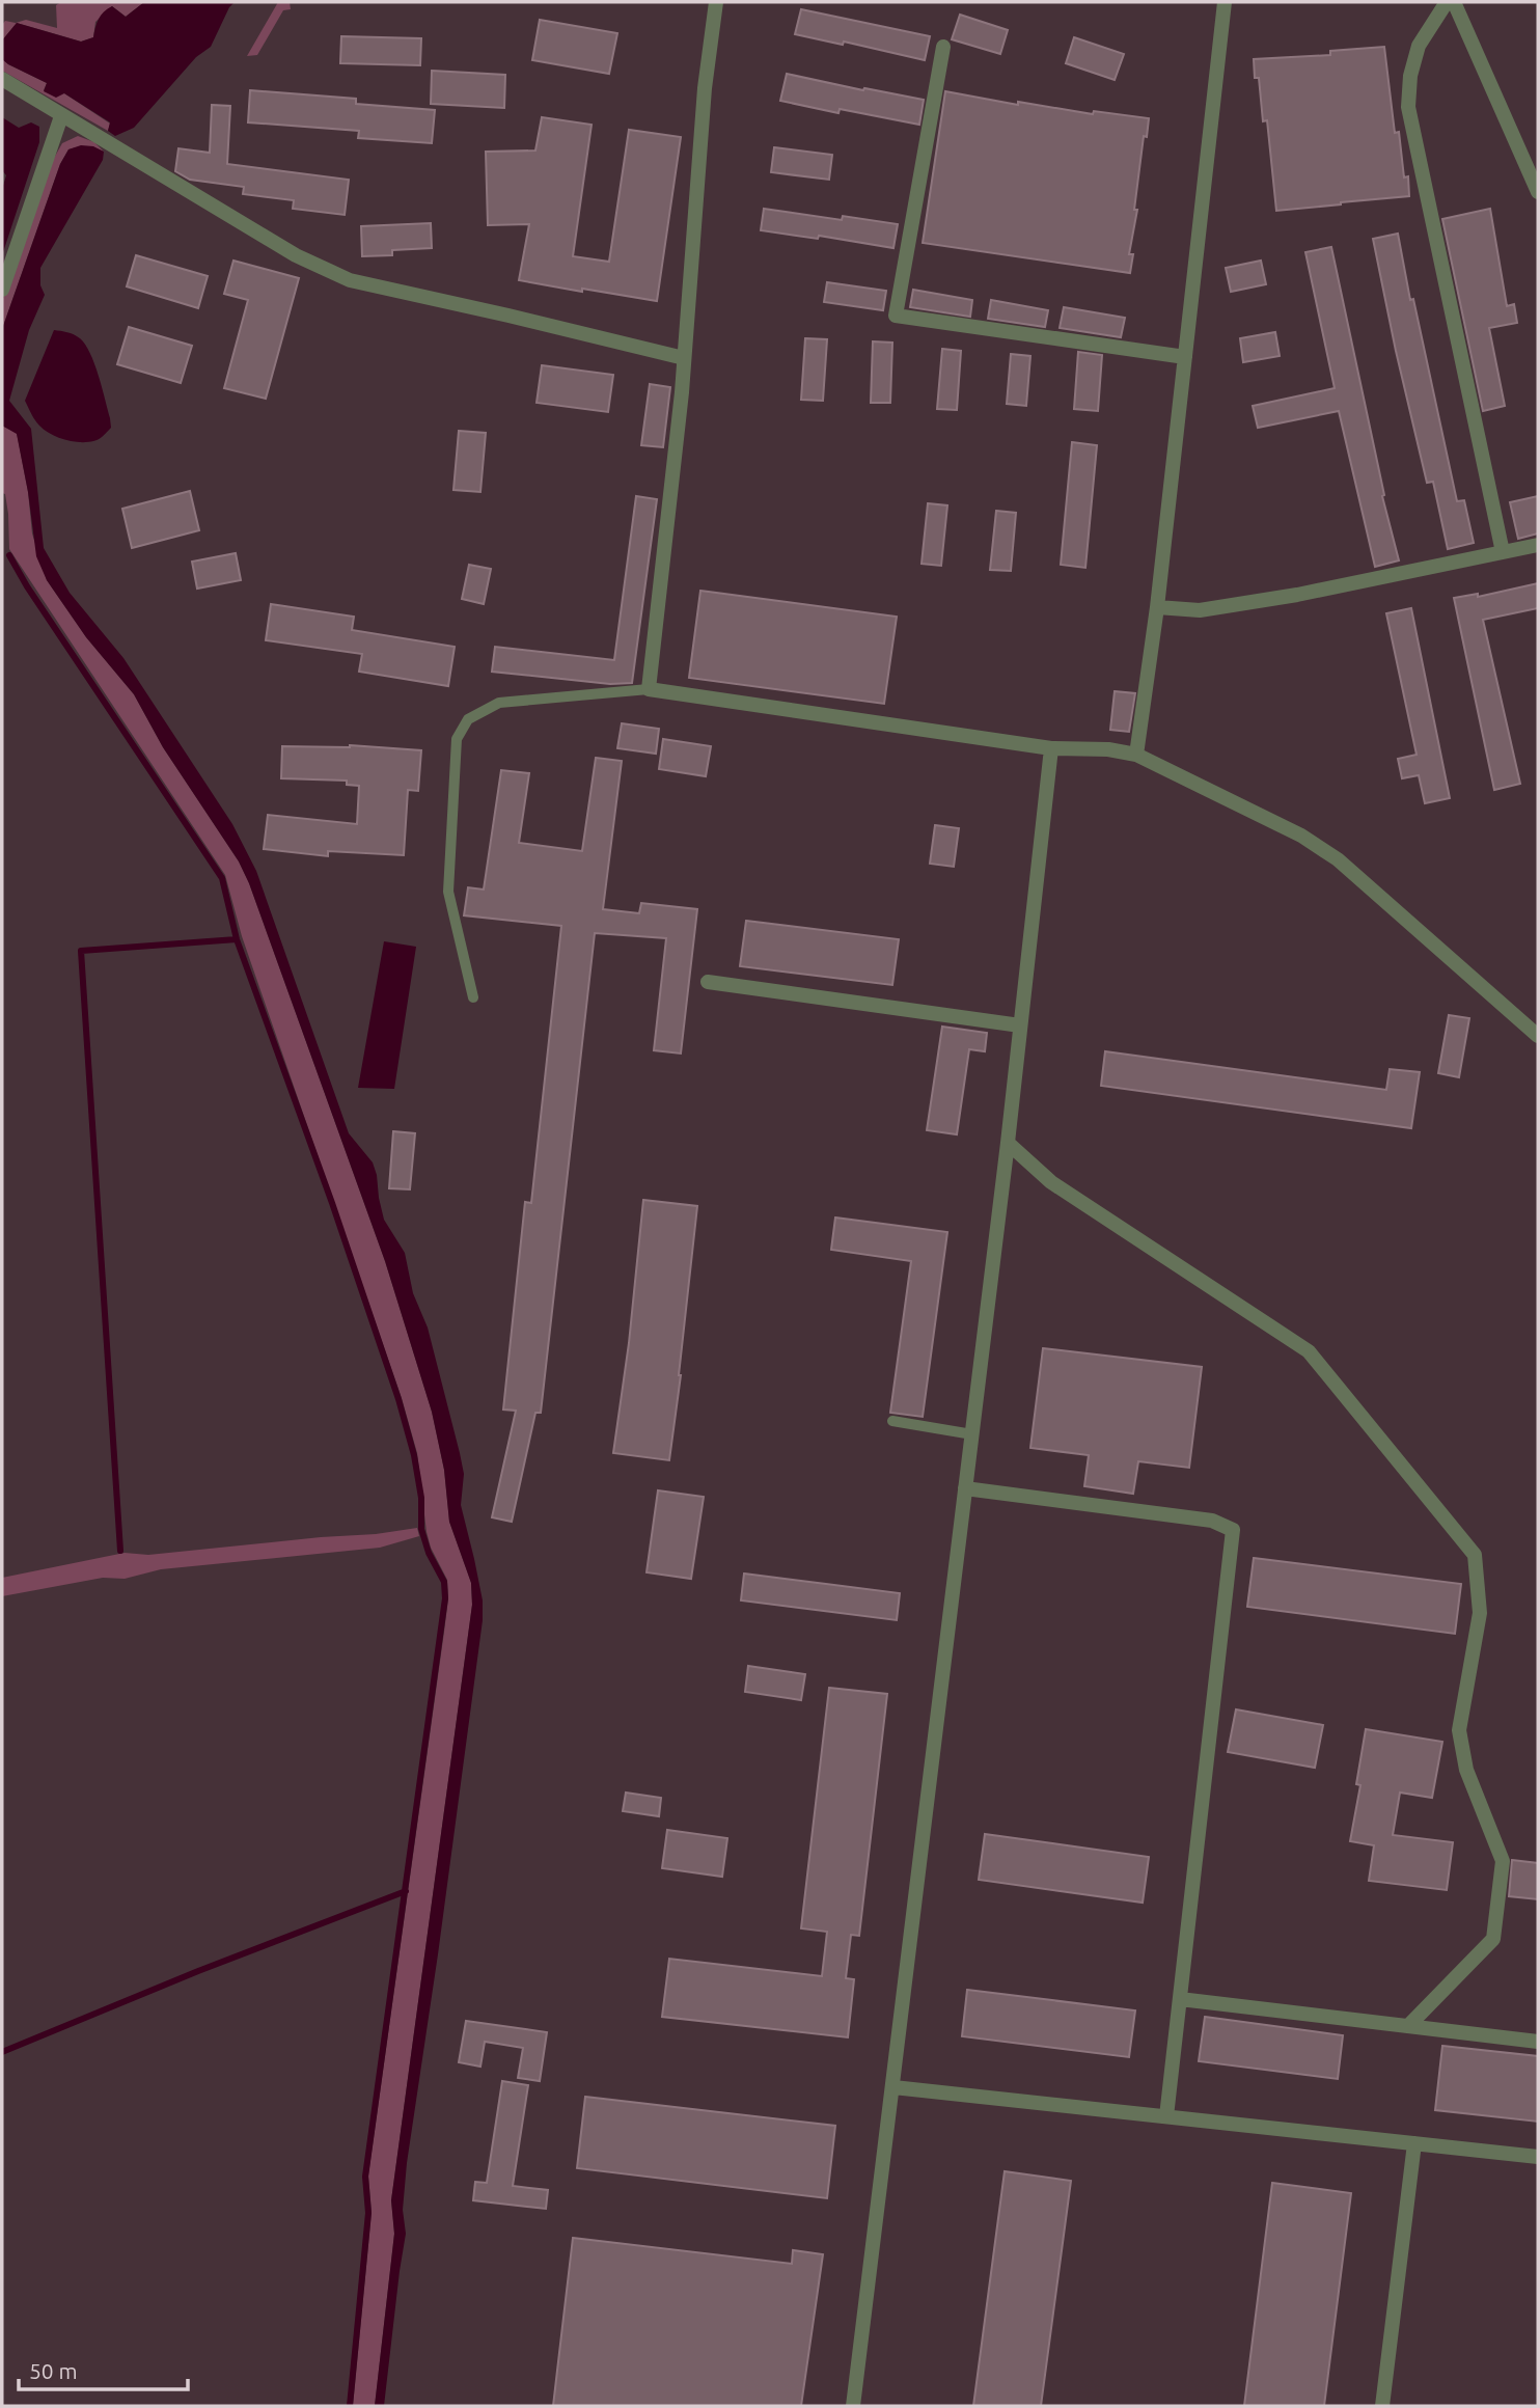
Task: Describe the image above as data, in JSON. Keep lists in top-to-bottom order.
{
  "scale_bar": "50 m"
}
